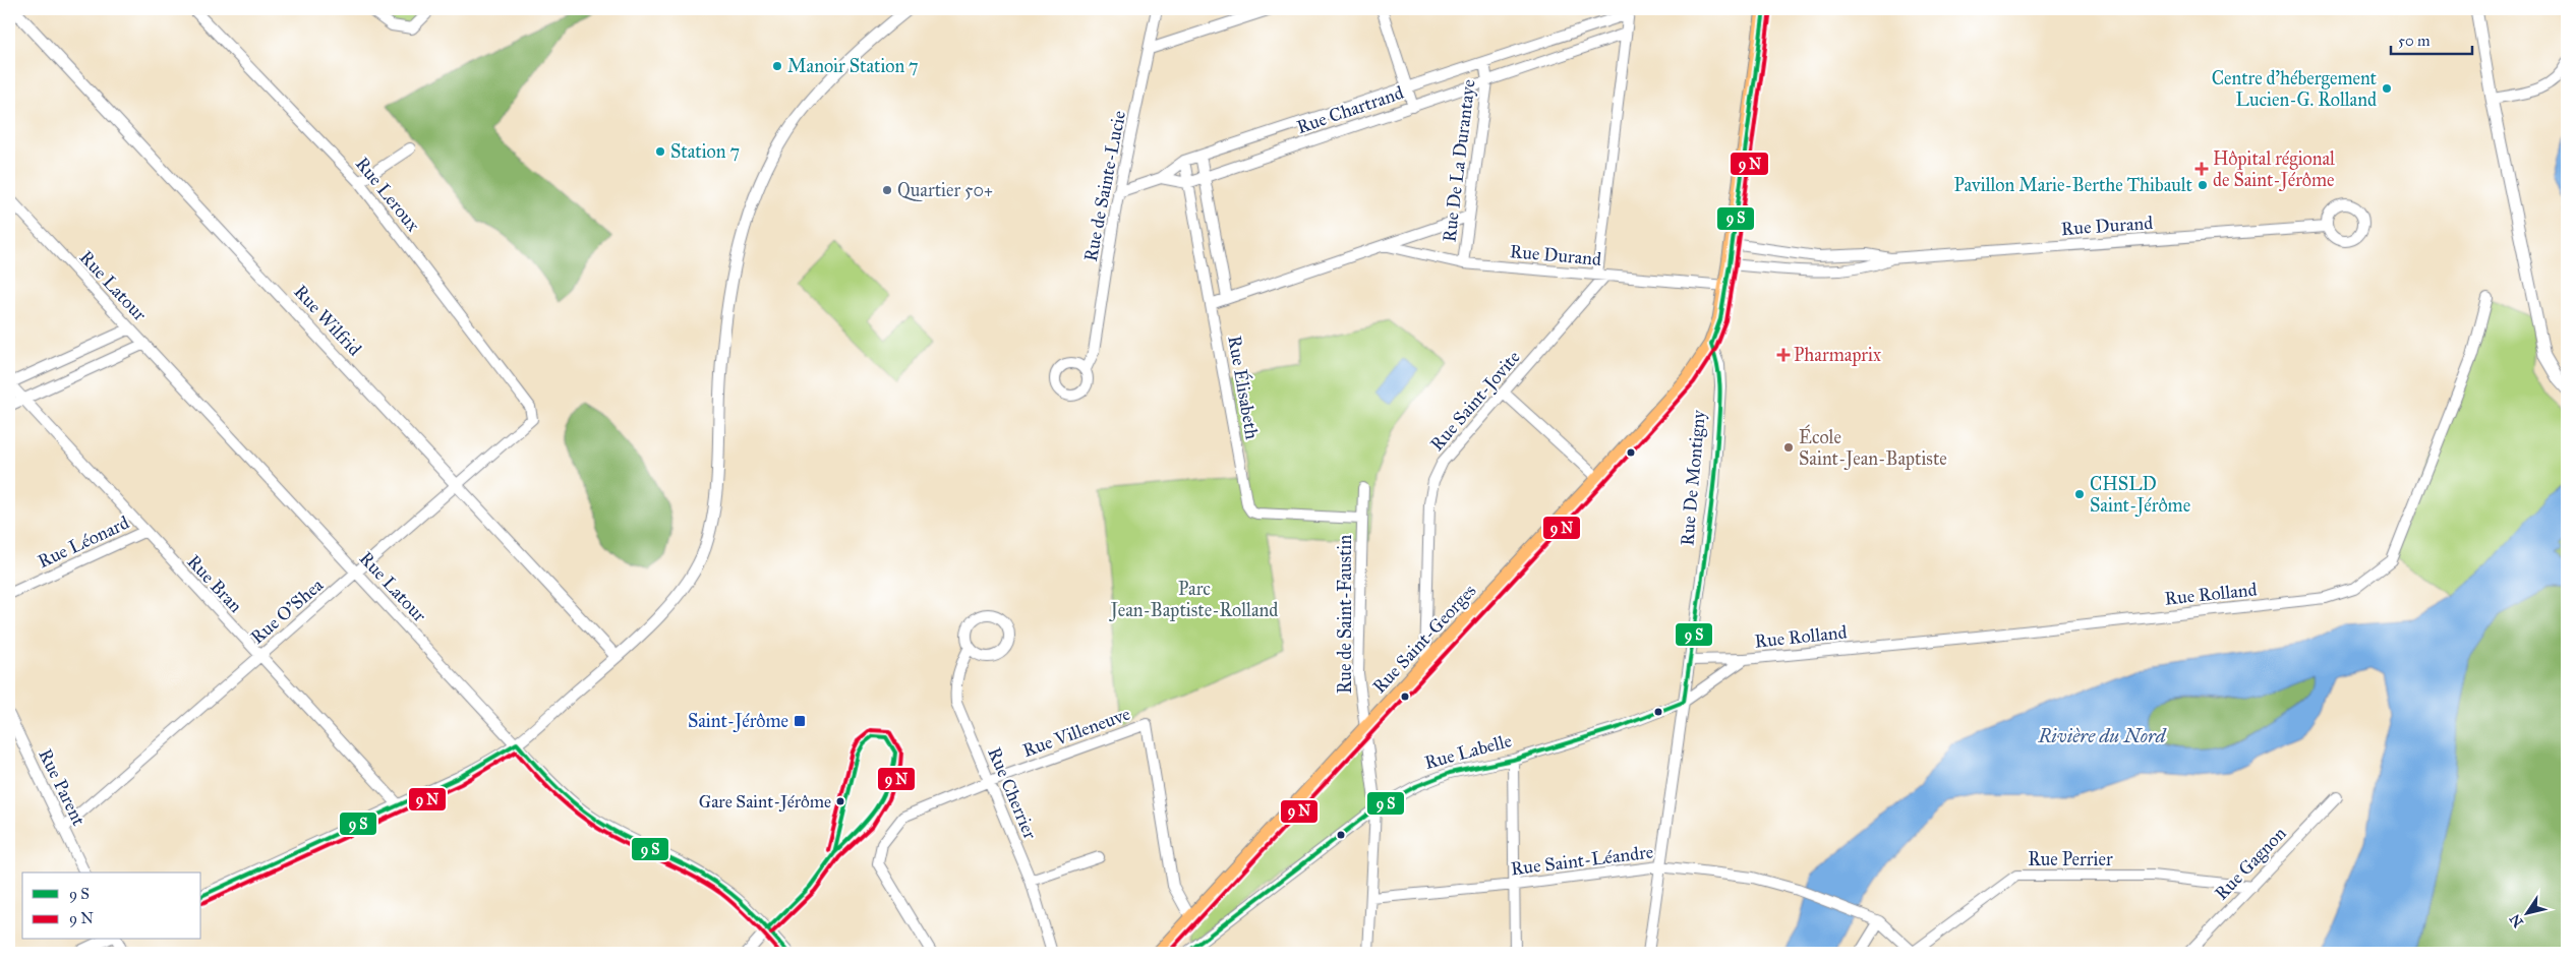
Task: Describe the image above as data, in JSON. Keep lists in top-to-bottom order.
{
  "streets": {
    "main road": ["Rue Saint-Georges"],
    "street": [
      "Rue Chartrand",
      "Rue De La Durantaye",
      "Rue de Sainte-Lucie",
      "Rue Leroux",
      "Rue Durand",
      "Rue Latour",
      "Rue Wilfrid",
      "Rue Élisabeth",
      "Rue Saint-Jovite",
      "Rue De Montigny",
      "Rue Léonard",
      "Rue Bran",
      "Rue Rolland",
      "Rue O'Shea",
      "Rue de Saint-Faustin",
      "Rue Villeneuve",
      "Rue Labelle",
      "Rue Parent",
      "Rue Cherrier",
      "Rue Perrier",
      "Rue Saint-Léandre",
      "Rue Gagnon"
    ]
  },
  "crossings": [
    ["Rue Chartrand", "Rue De La Durantaye"],
    ["Rue Chartrand", "Rue de Sainte-Lucie"],
    ["Rue Chartrand", "Rue Élisabeth"],
    ["Rue De La Durantaye", "Rue Durand"],
    ["Rue Leroux", "Rue O'Shea"],
    ["Rue Durand", "Rue Saint-Jovite"],
    ["Rue Latour", "Rue O'Shea"],
    ["Rue Wilfrid", "Rue O'Shea"],
    ["Rue Élisabeth", "Rue de Saint-Faustin"],
    ["Rue Saint-Jovite", "Rue Saint-Georges"],
    ["Rue De Montigny", "Rue Rolland"],
    ["Rue De Montigny", "Rue Saint-Georges"],
    ["Rue De Montigny", "Rue Labelle"],
    ["Rue De Montigny", "Rue Saint-Léandre"],
    ["Rue Léonard", "Rue Bran"],
    ["Rue Bran", "Rue O'Shea"],
    ["Rue Rolland", "Rue Labelle"],
    ["Rue O'Shea", "Rue Parent"],
    ["Rue de Saint-Faustin", "Rue Saint-Georges"],
    ["Rue de Saint-Faustin", "Rue Labelle"],
    ["Rue de Saint-Faustin", "Rue Saint-Léandre"],
    ["Rue Saint-Georges", "Rue Villeneuve"],
    ["Rue Villeneuve", "Rue Cherrier"],
    ["Rue Perrier", "Rue Gagnon"]
  ],
  "water": ["Rivière du Nord"],
  "parks": ["Parc Jean-Baptiste-Rolland"],
  "places": {
    "other": [
      "Manoir Station 7",
      "Centre d'hébergement Lucien-G. Rolland",
      "Station 7",
      "Pavillon Marie-Berthe Thibault",
      "Quartier 50+",
      "École Saint-Jean-Baptiste",
      "CHSLD Saint-Jérôme",
      "Gare Saint-Jérôme"
    ],
    "health": ["Hôpital régional de Saint-Jérôme", "Pharmaprix"],
    "transit": ["Saint-Jérôme"]
  },
  "legend": ["9 S", "9 N"],
  "scale_bar": "50 m",
  "north": "bottom left"
}
